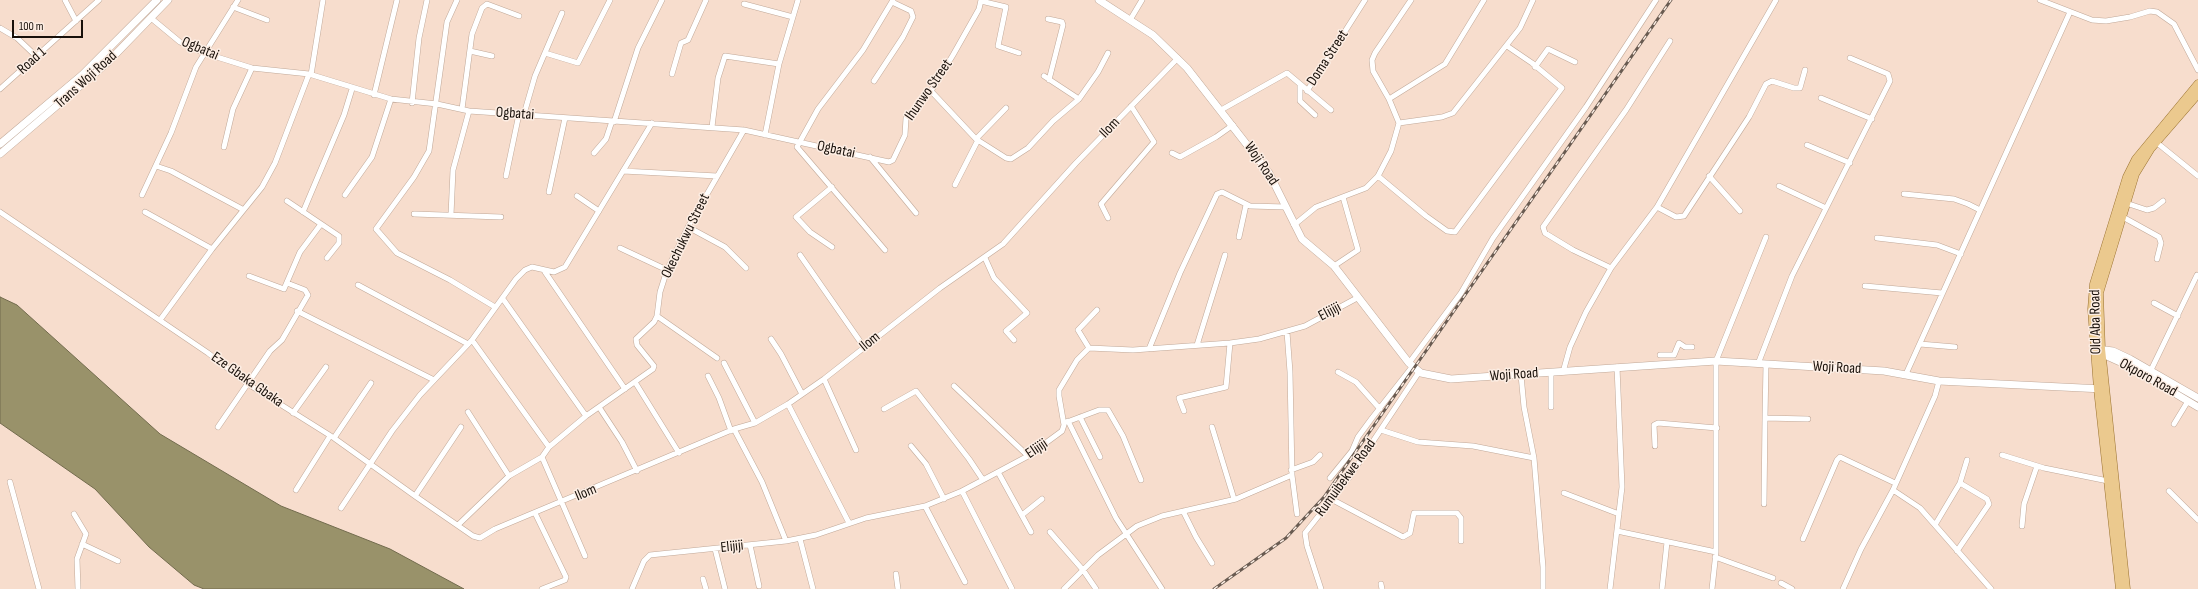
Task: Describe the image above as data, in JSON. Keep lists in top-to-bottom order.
{
  "streets": {
    "main road": [
      "Trans Woji Road",
      "Woji Road",
      "Old Aba Road",
      "Okporo Road"
    ],
    "street": [
      "Ogbatai",
      "Doma Street",
      "Road 1",
      "Ihunwo Street",
      "Ilom",
      "Okechukwu Street",
      "Elijiji",
      "Eze Gbaka Gbaka",
      "Rumuibekwe Road"
    ]
  },
  "crossings": [
    ["Ogbatai", "Trans Woji Road"],
    ["Ogbatai", "Ihunwo Street"],
    ["Ogbatai", "Okechukwu Street"],
    ["Doma Street", "Woji Road"],
    ["Ilom", "Woji Road"],
    ["Ilom", "Eze Gbaka Gbaka"],
    ["Woji Road", "Elijiji"],
    ["Woji Road", "Old Aba Road"],
    ["Woji Road", "Rumuibekwe Road"],
    ["Old Aba Road", "Okporo Road"]
  ],
  "scale_bar": "100 m"
}
